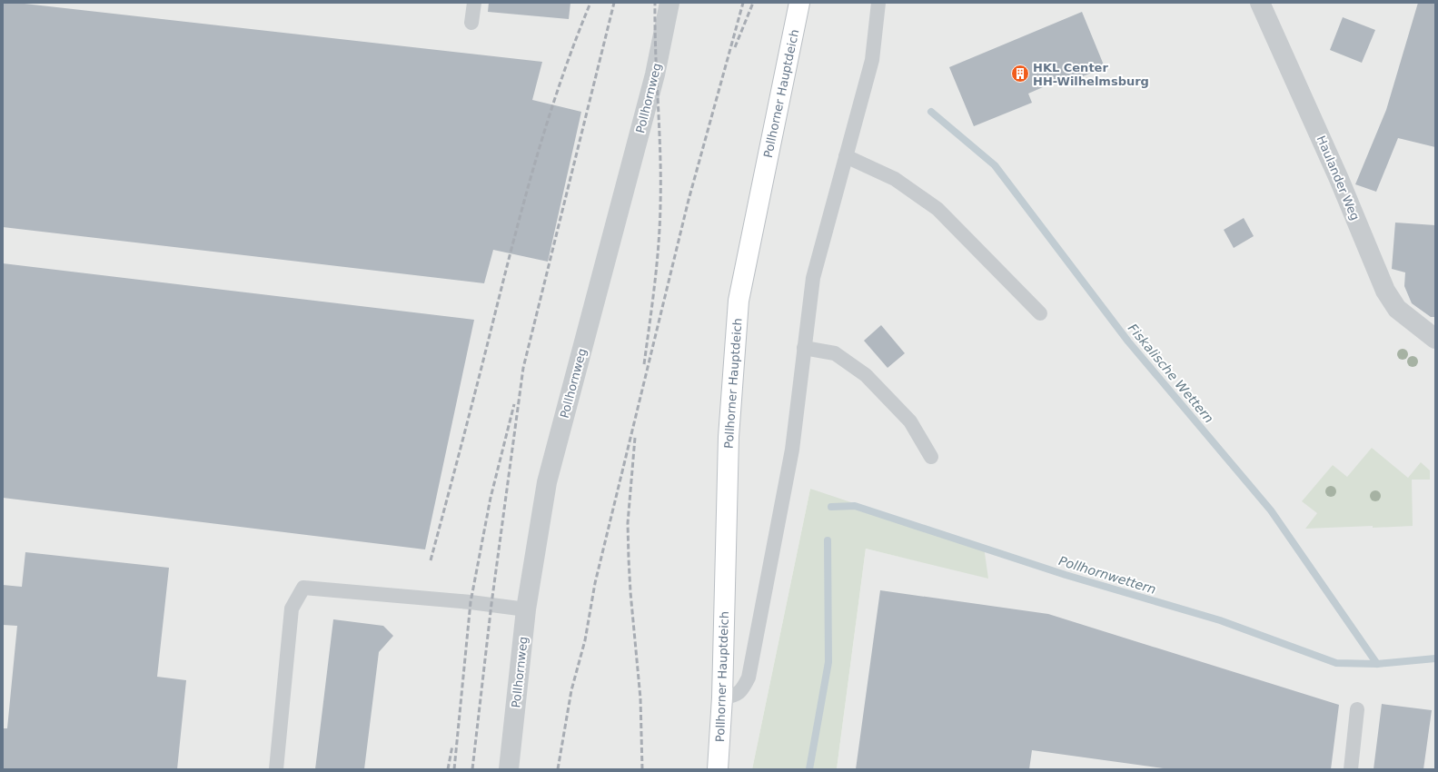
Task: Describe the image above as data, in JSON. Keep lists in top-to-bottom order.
{
  "streets": {
    "main road": ["Pollhorner Hauptdeich"],
    "street": ["Pollhornweg", "Haulander Weg"]
  },
  "water": ["Fiskalische Wettern", "Pollhornwettern"],
  "places": {
    "building": ["HKL Center HH-Wilhelmsburg"]
  }
}
